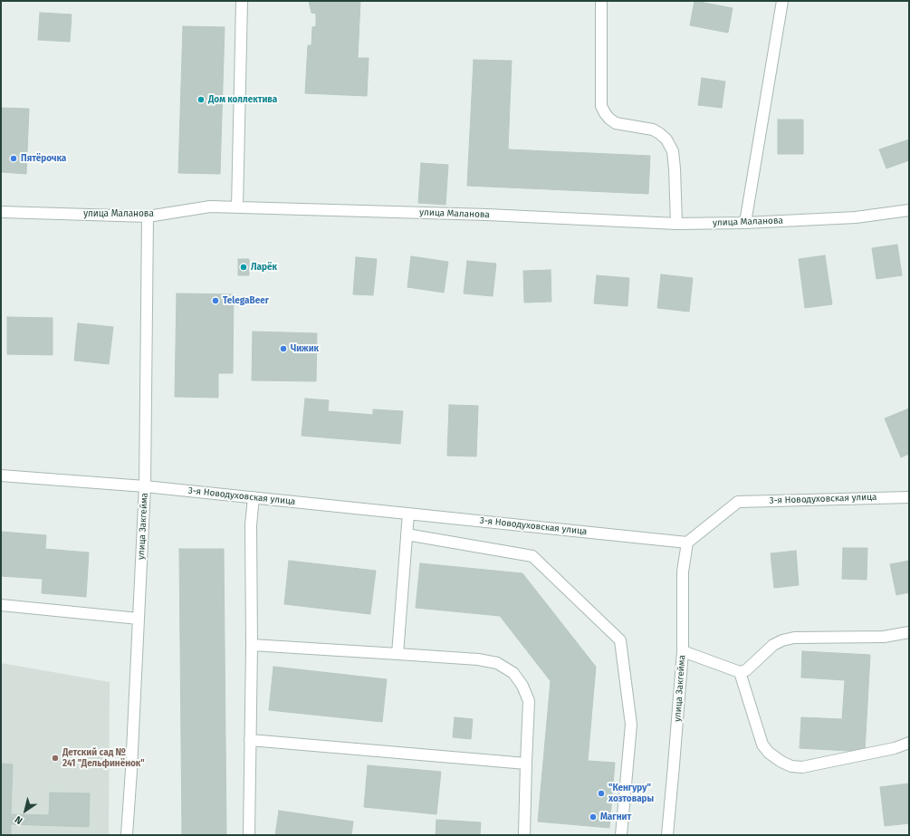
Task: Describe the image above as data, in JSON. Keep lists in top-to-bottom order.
{
  "streets": {
    "street": ["улица Маланова", "3-я Новодуховская улица", "улица Закгейма"]
  },
  "crossings": [
    ["улица Маланова", "улица Закгейма"],
    ["3-я Новодуховская улица", "улица Закгейма"]
  ],
  "places": [
    "Дом коллектива",
    "Пятёрочка",
    "Ларёк",
    "TelegaBeer",
    "Чижик",
    "Детский сад № 241 \"Дельфинёнок\"",
    "\"Кенгуру\" хозтовары",
    "Магнит"
  ],
  "north": "bottom left"
}
